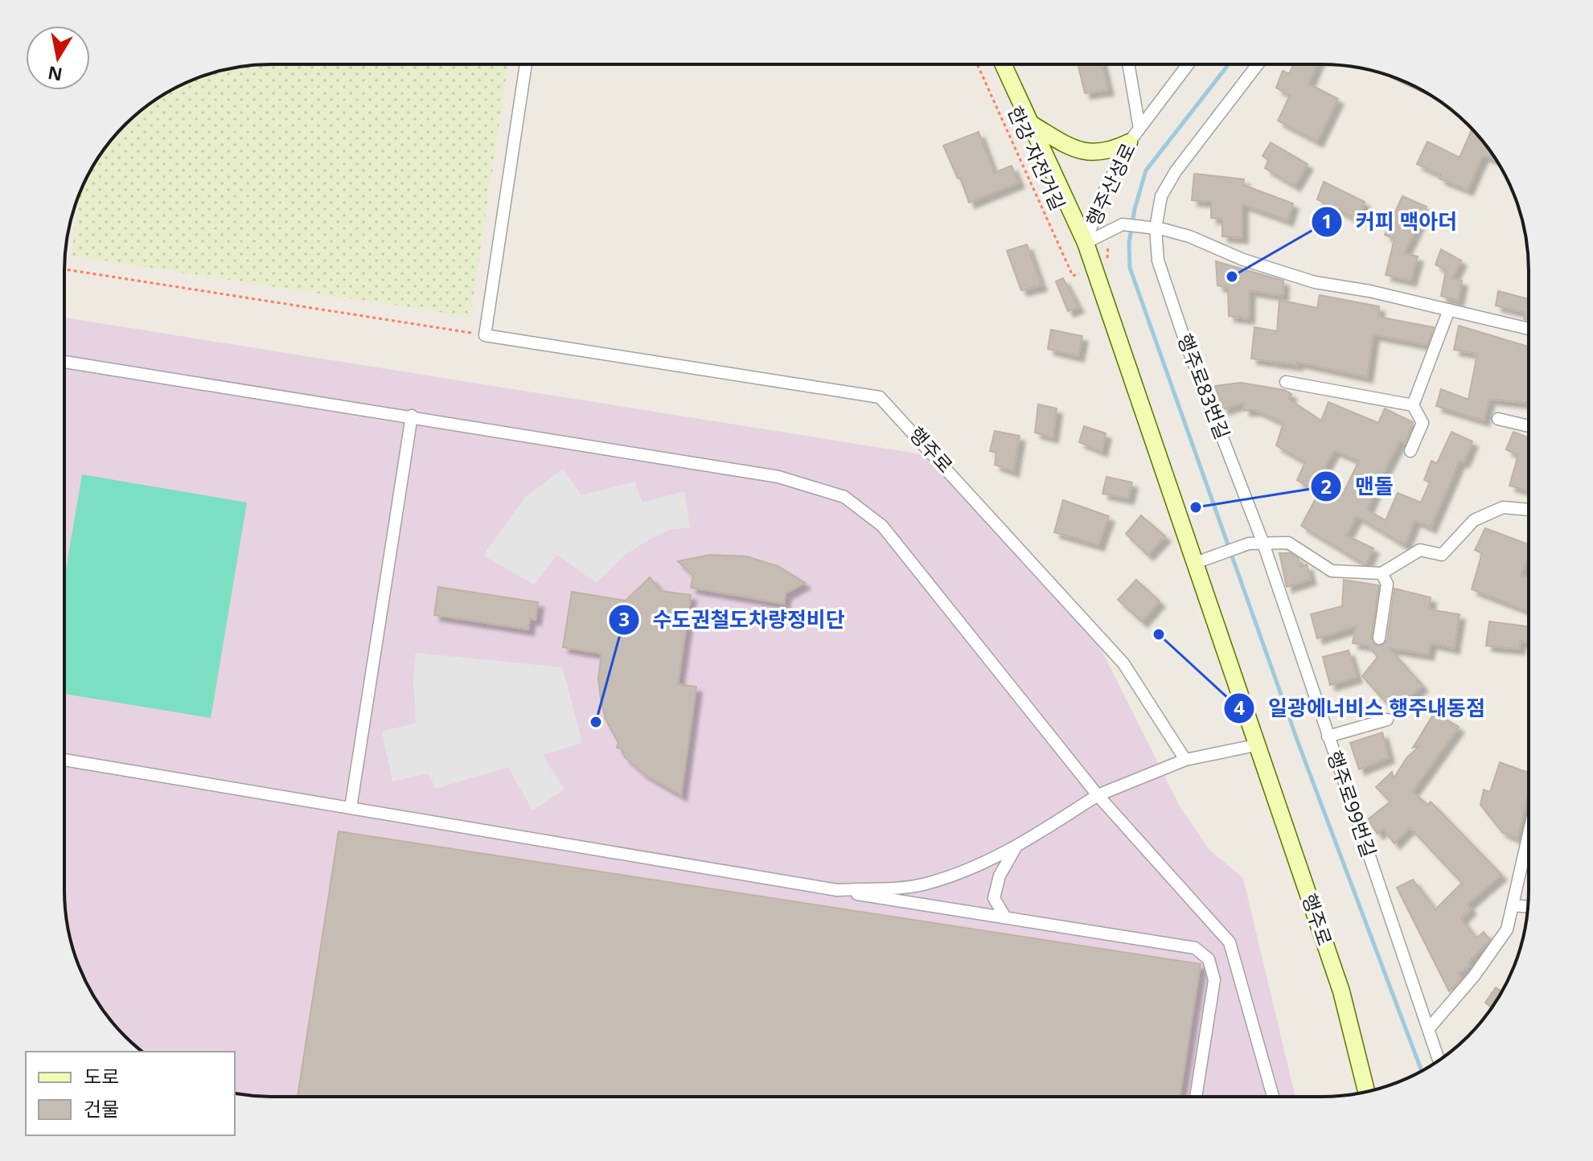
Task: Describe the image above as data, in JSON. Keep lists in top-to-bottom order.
{
  "streets": {
    "main road": ["행주로"],
    "street": ["행주산성로", "행주로83번길", "행주로99번길"],
    "path": ["한강 자전거길"]
  },
  "crossings": [
    ["행주산성로", "행주로"],
    ["행주로83번길", "행주로99번길"]
  ],
  "places": [
    "커피 맥아더",
    "맨돌",
    "일광에너비스 행주내동점",
    "수도권철도차량정비단"
  ],
  "legend": ["도로", "건물"],
  "north": "bottom"
}
